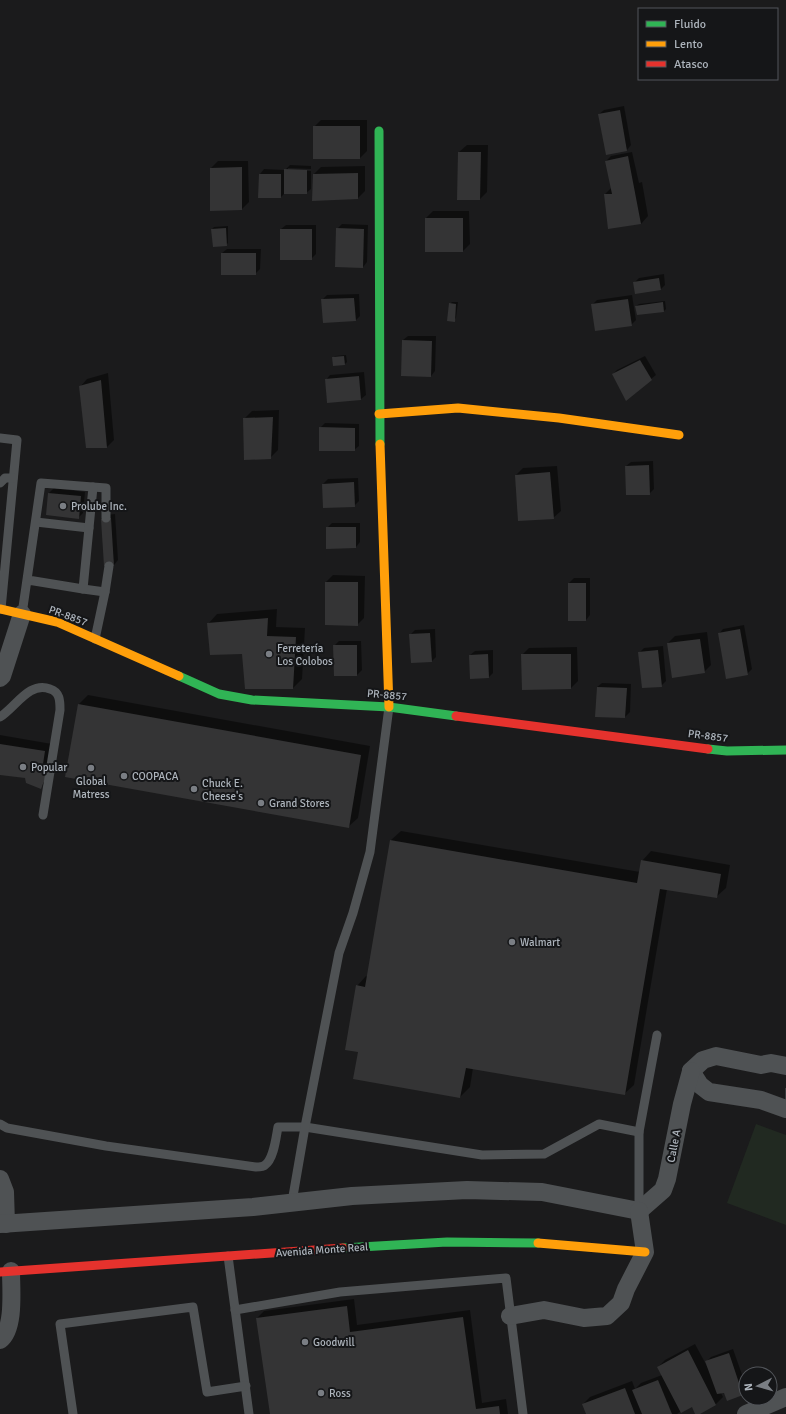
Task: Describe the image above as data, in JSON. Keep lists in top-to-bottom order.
{
  "streets": {
    "street": ["PR-8857", "Calle A", "Avenida Monte Real"]
  },
  "places": [
    "Prolube Inc.",
    "Ferretería Los Colobos",
    "Popular",
    "Global Matress",
    "COOPACA",
    "Chuck E. Cheese's",
    "Grand Stores",
    "Walmart",
    "Goodwill",
    "Ross"
  ],
  "legend": ["Fluido", "Lento", "Atasco"],
  "north": "left"
}
